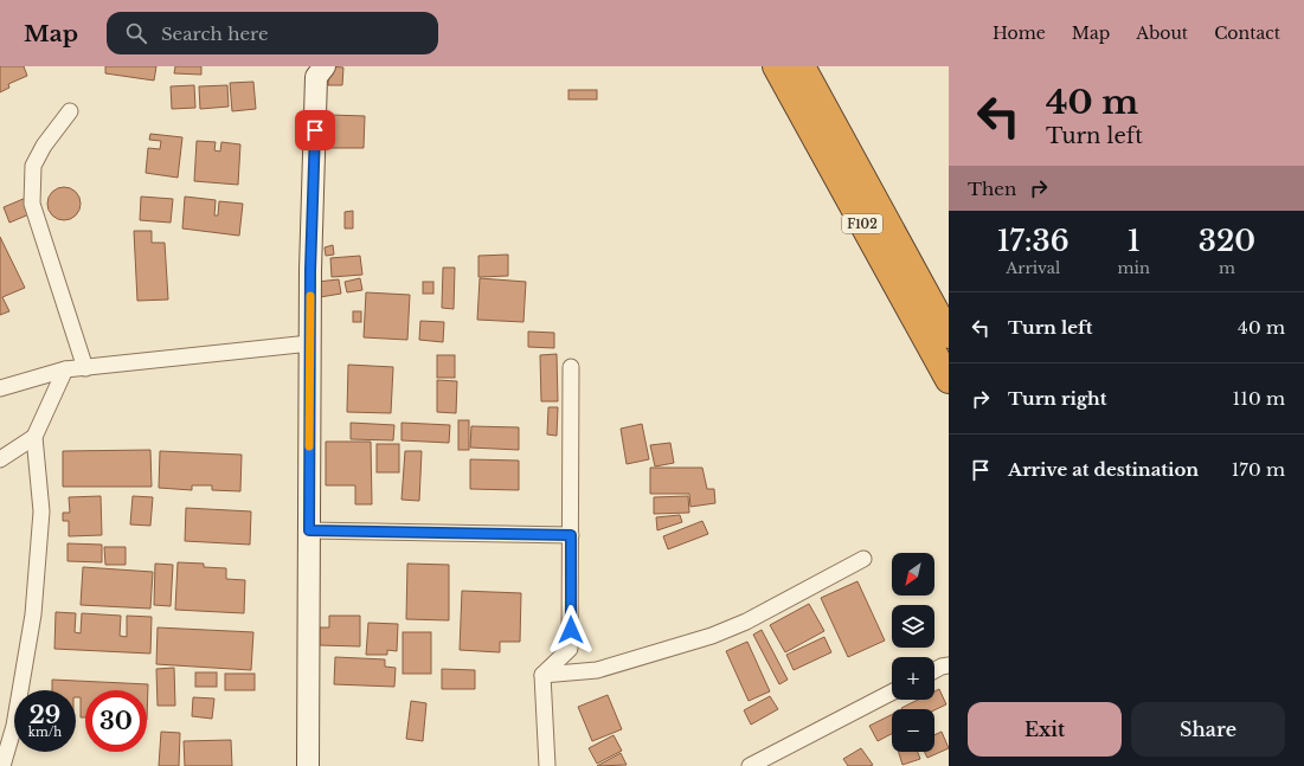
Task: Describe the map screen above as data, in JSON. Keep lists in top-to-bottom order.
{
  "streets": {
    "highway": ["F102"]
  },
  "north": "bottom left",
  "page": {
    "header": "Map",
    "search": "Search here",
    "nav": [
      "Home",
      "Map",
      "About",
      "Contact"
    ],
    "turn": ["40 m", "Turn left"],
    "then": "Then",
    "eta": [
      "17:36",
      "Arrival",
      "1",
      "min",
      "320",
      "m"
    ],
    "list": [
      {
        "name": "Turn left",
        "value": "40 m"
      },
      {
        "name": "Turn right",
        "value": "110 m"
      },
      {
        "name": "Arrive at destination",
        "value": "170 m"
      }
    ],
    "map_buttons": ["+", "−"],
    "speed": "29 km/h",
    "limit": "30",
    "buttons": ["Exit", "Share"]
  }
}
